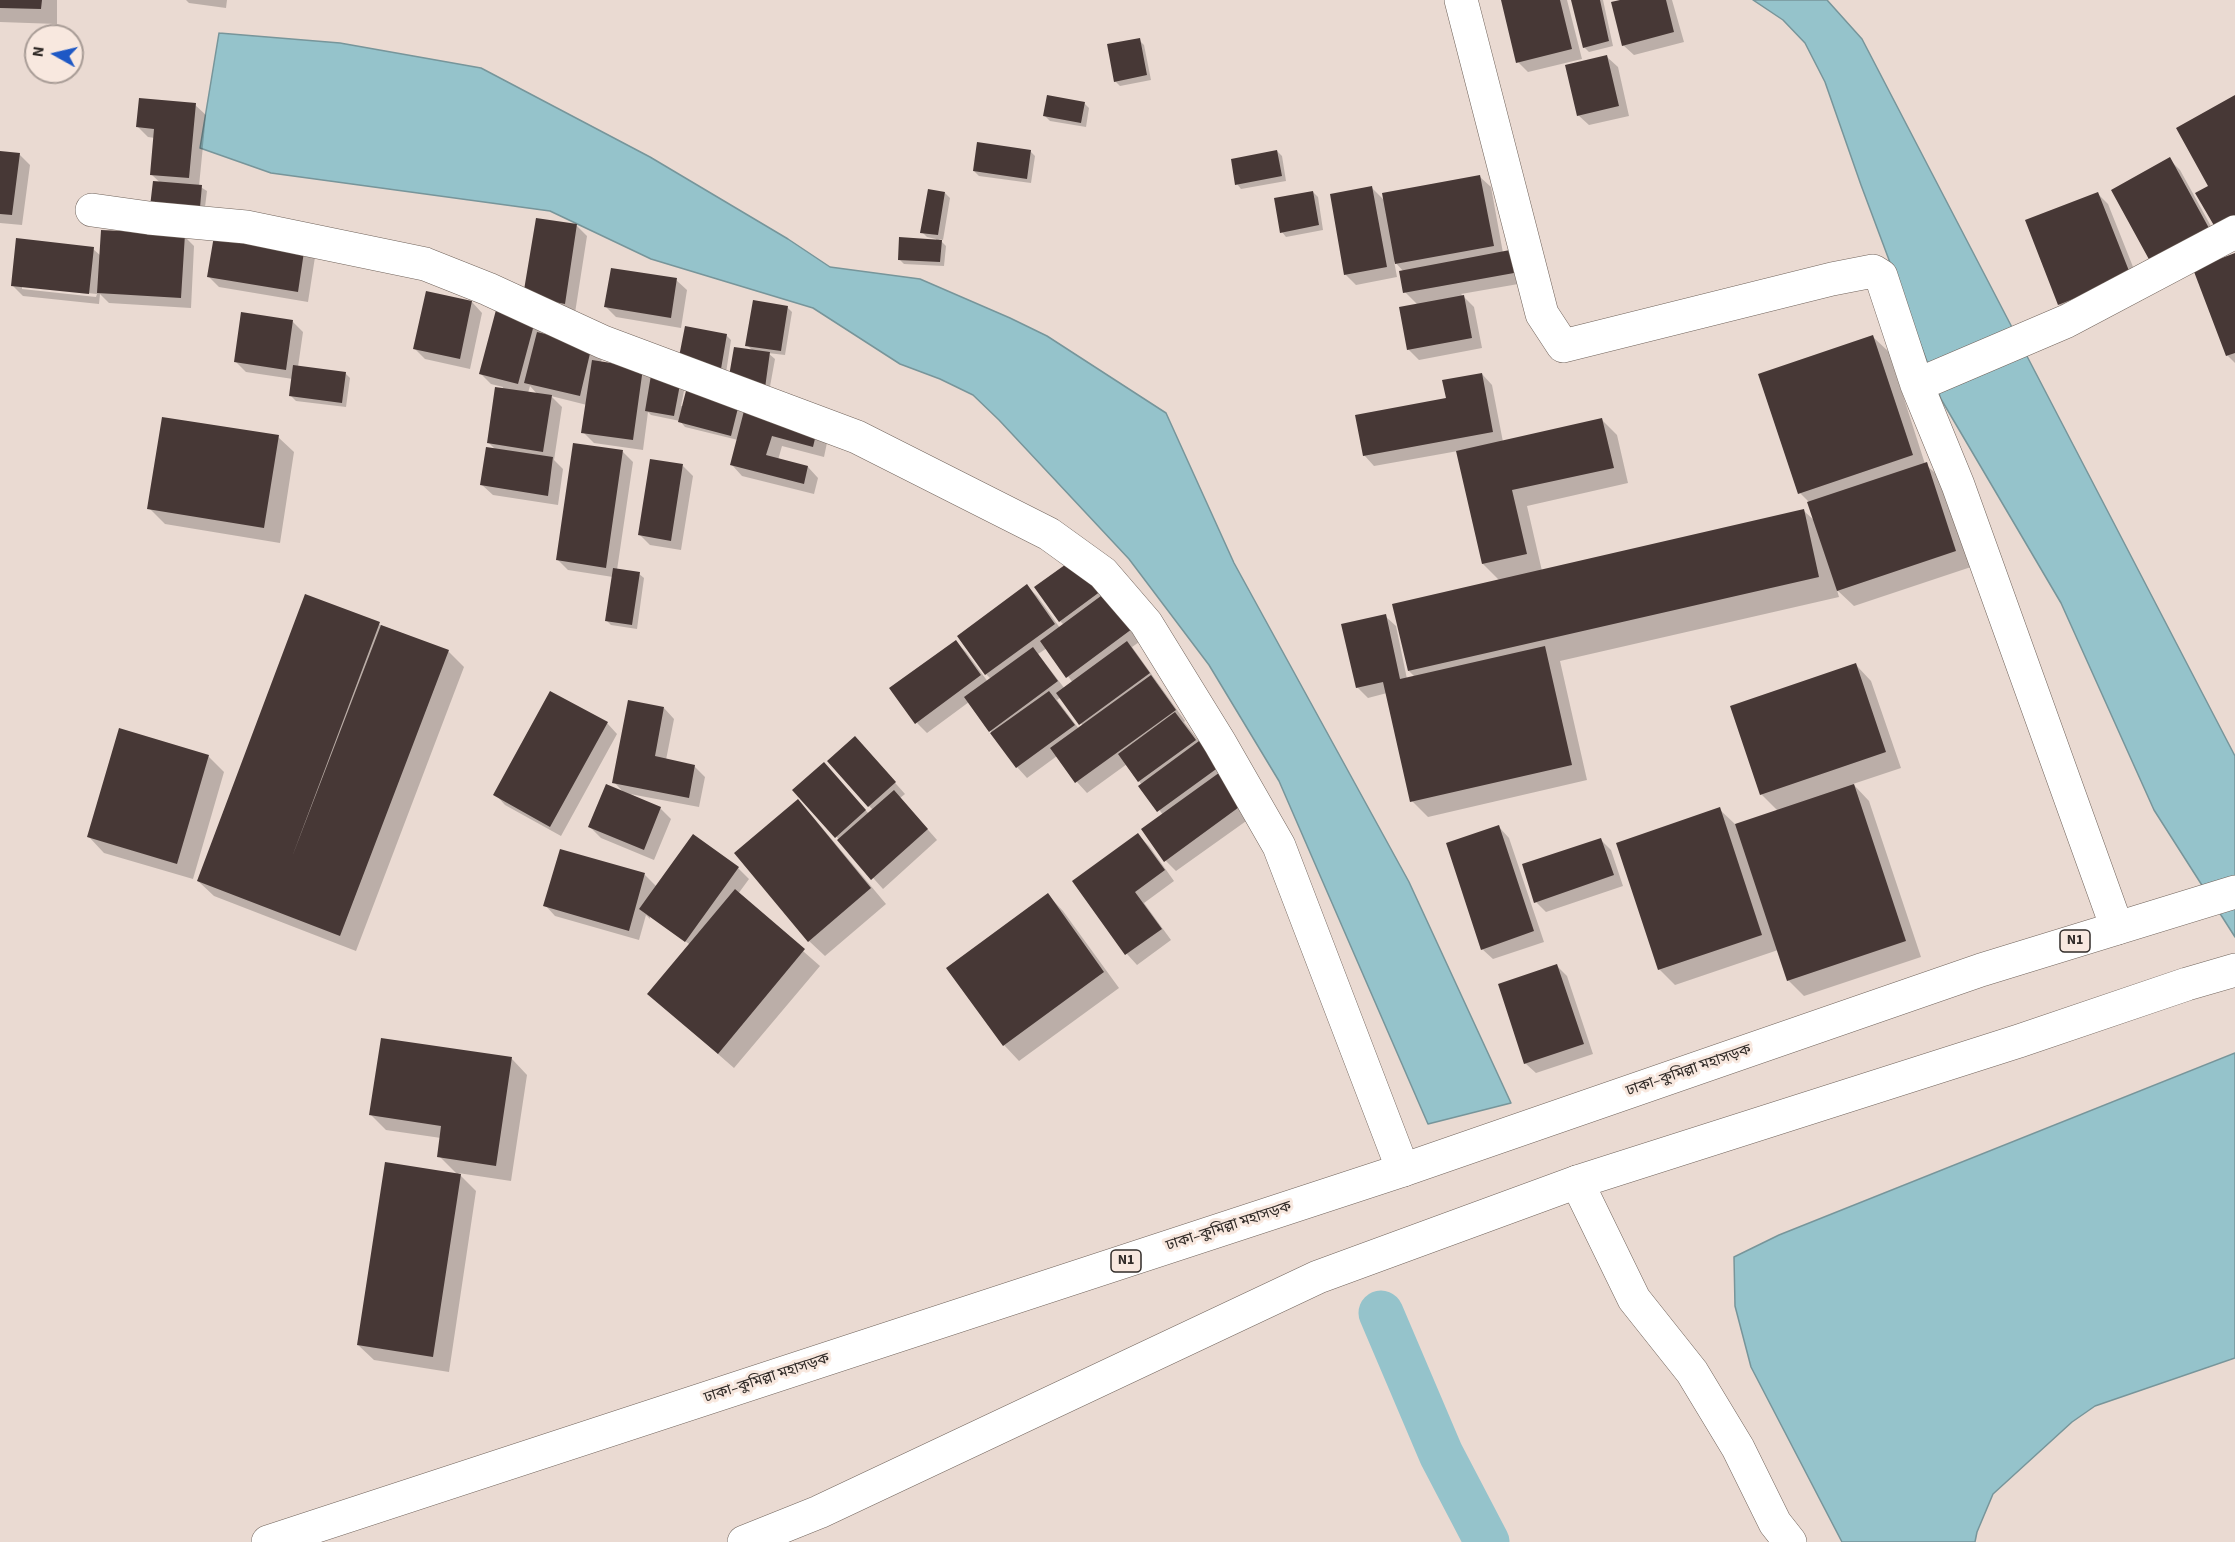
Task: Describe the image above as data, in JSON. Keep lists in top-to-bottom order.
{
  "streets": {
    "main road": ["N1", "ঢাকা–কুমিল্লা মহাসড়ক"]
  },
  "crossings": [
    ["N1", "ঢাকা–কুমিল্লা মহাসড়ক"]
  ],
  "north": "left"
}
